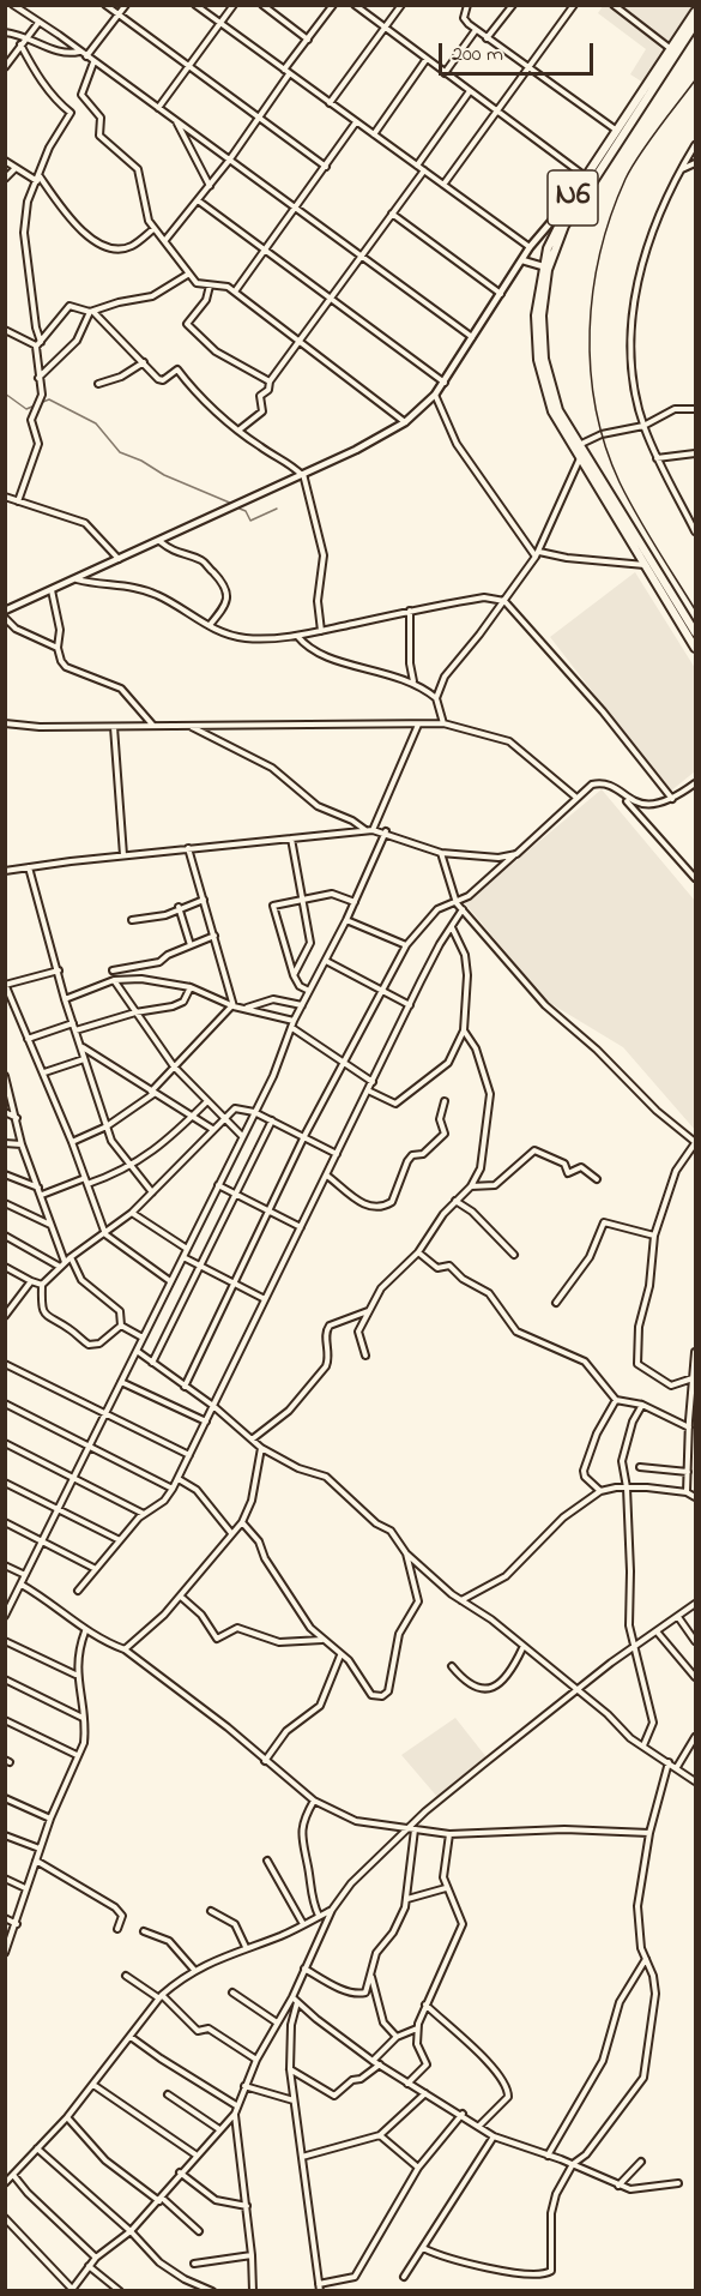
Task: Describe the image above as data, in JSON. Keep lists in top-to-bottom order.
{
  "streets": {
    "highway": ["N6"]
  },
  "scale_bar": "200 m"
}
